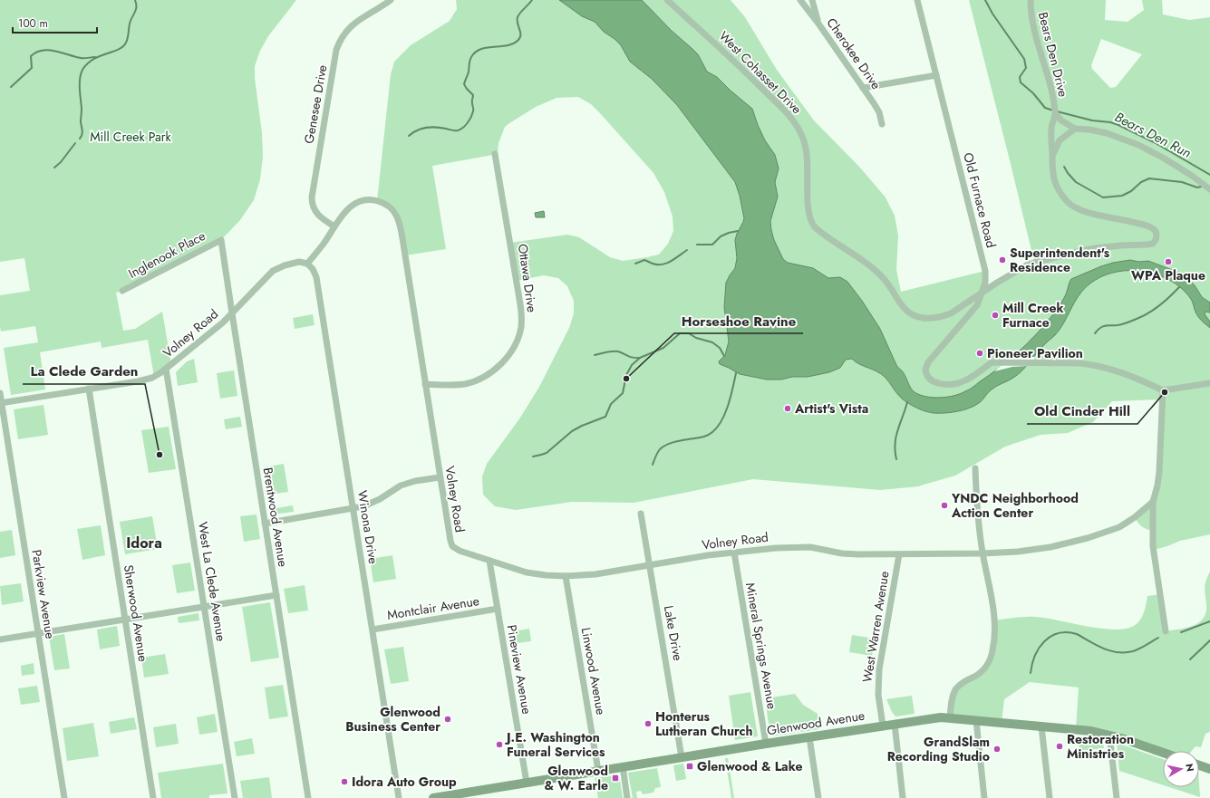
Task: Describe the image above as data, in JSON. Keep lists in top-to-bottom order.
{
  "streets": {
    "main road": ["Glenwood Avenue"],
    "street": [
      "Cherokee Drive",
      "Bears Den Drive",
      "West Cohasset Drive",
      "Genesee Drive",
      "Old Furnace Road",
      "Inglenook Place",
      "Ottawa Drive",
      "Volney Road",
      "Brentwood Avenue",
      "Winona Drive",
      "West La Clede Avenue",
      "Parkview Avenue",
      "Montclair Avenue",
      "Sherwood Avenue",
      "West Warren Avenue",
      "Lake Drive",
      "Mineral Springs Avenue",
      "Pineview Avenue",
      "Linwood Avenue"
    ]
  },
  "crossings": [
    ["West Cohasset Drive", "Old Furnace Road"],
    ["Genesee Drive", "Volney Road"],
    ["Inglenook Place", "Brentwood Avenue"],
    ["Ottawa Drive", "Volney Road"],
    ["Volney Road", "Brentwood Avenue"],
    ["Volney Road", "Winona Drive"],
    ["Volney Road", "West La Clede Avenue"],
    ["Volney Road", "Parkview Avenue"],
    ["Volney Road", "Sherwood Avenue"],
    ["Volney Road", "West Warren Avenue"],
    ["Volney Road", "Lake Drive"],
    ["Volney Road", "Mineral Springs Avenue"],
    ["Volney Road", "Pineview Avenue"],
    ["Volney Road", "Linwood Avenue"],
    ["Winona Drive", "Montclair Avenue"],
    ["Montclair Avenue", "Pineview Avenue"],
    ["West Warren Avenue", "Glenwood Avenue"],
    ["Lake Drive", "Glenwood Avenue"],
    ["Mineral Springs Avenue", "Glenwood Avenue"],
    ["Pineview Avenue", "Glenwood Avenue"],
    ["Linwood Avenue", "Glenwood Avenue"]
  ],
  "districts": ["Idora"],
  "water": ["Bears Den Run"],
  "parks": ["Mill Creek Park"],
  "places": {
    "other": [
      "Superintendent's Residence",
      "WPA Plaque",
      "Mill Creek Furnace",
      "Pioneer Pavilion",
      "Horseshoe Ravine",
      "Old Cinder Hill",
      "Artist's Vista",
      "La Clede Garden",
      "YNDC Neighborhood Action Center",
      "Glenwood Business Center",
      "Honterus Lutheran Church",
      "J.E. Washington Funeral Services",
      "Restoration Ministries",
      "GrandSlam Recording Studio",
      "Idora Auto Group"
    ],
    "transit": ["Glenwood & Lake", "Glenwood & W. Earle"]
  },
  "scale_bar": "100 m",
  "north": "right"
}
